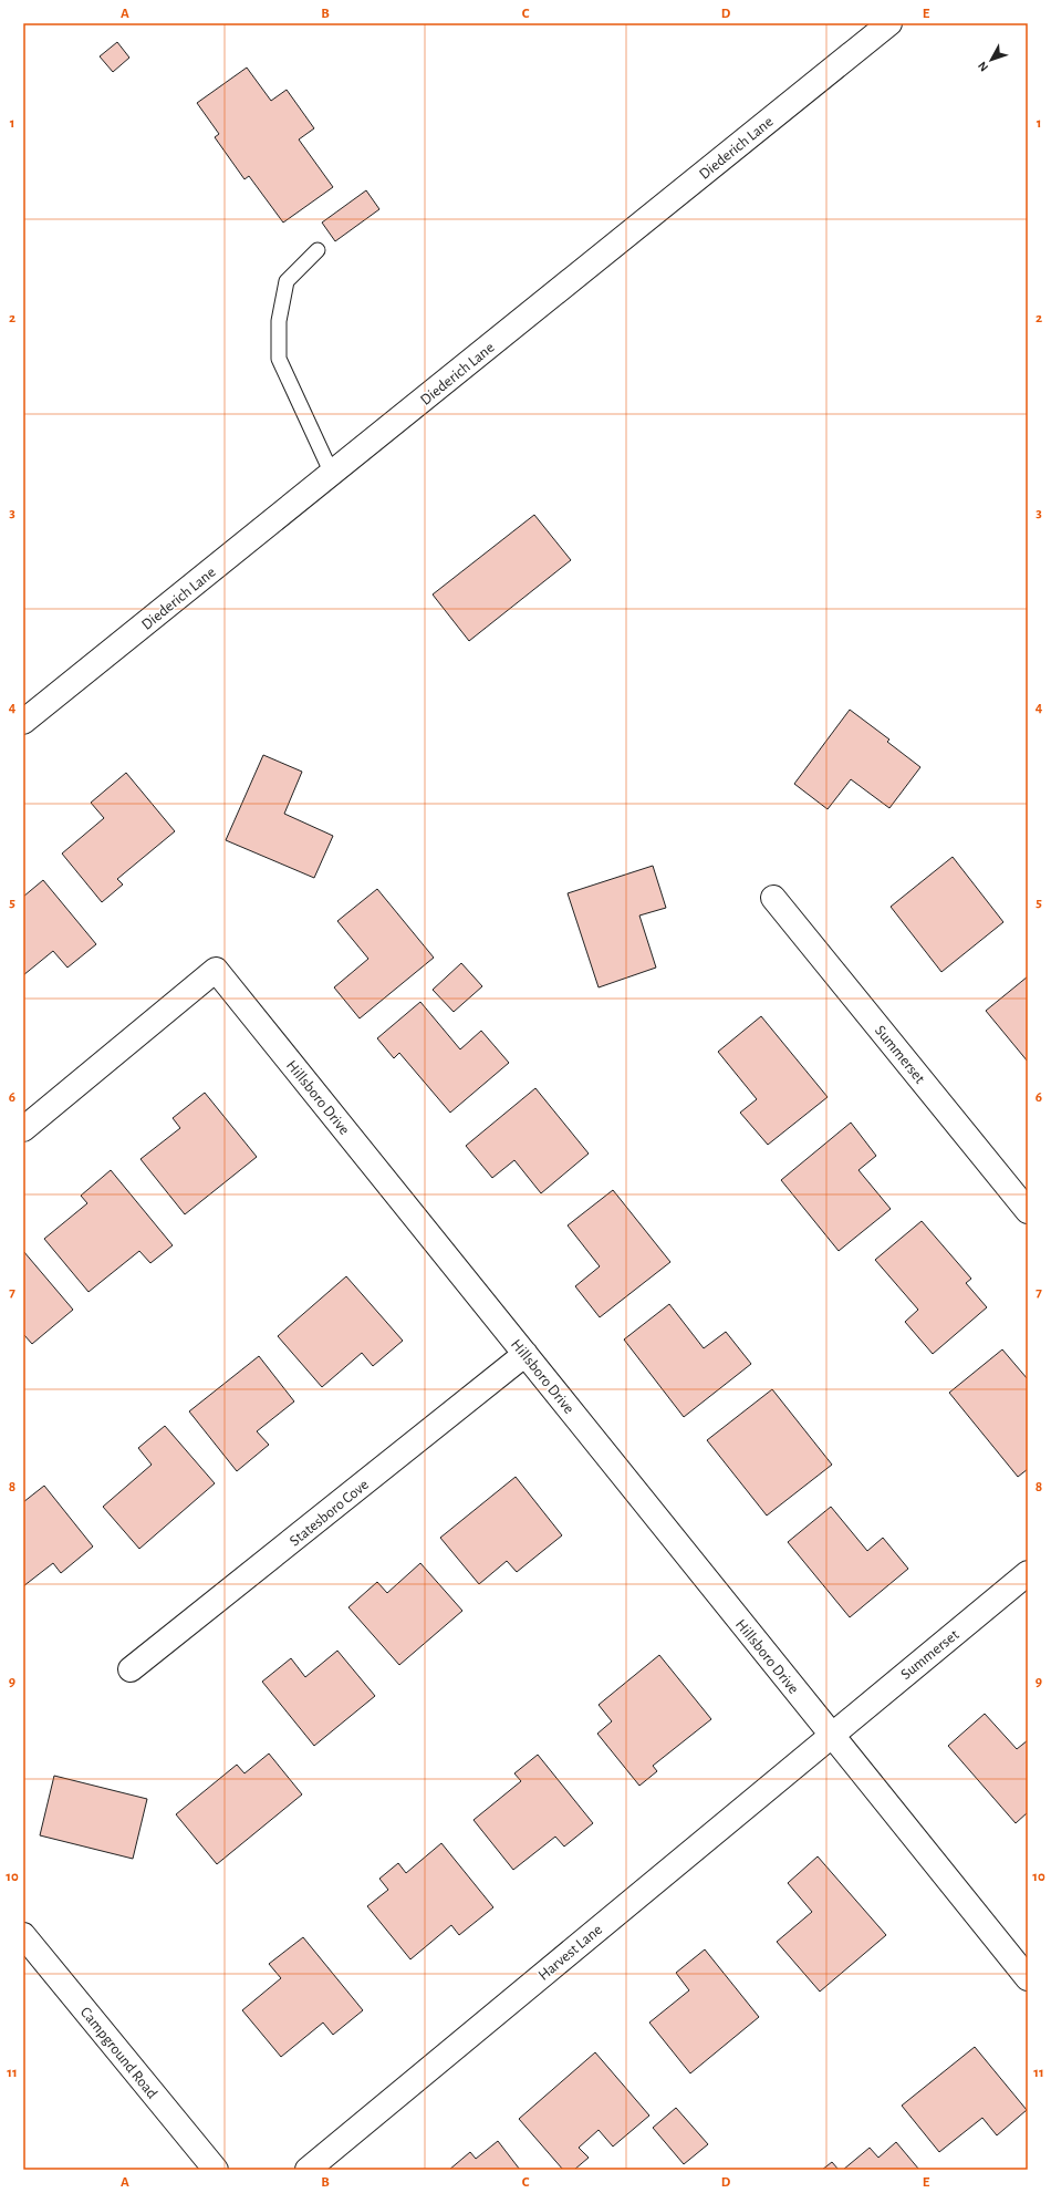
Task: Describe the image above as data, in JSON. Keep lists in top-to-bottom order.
{
  "streets": {
    "street": [
      "Diederich Lane",
      "Summerset",
      "Hillsboro Drive",
      "Statesboro Cove",
      "Harvest Lane",
      "Campground Road"
    ]
  },
  "crossings": [
    ["Summerset", "Hillsboro Drive"],
    ["Summerset", "Harvest Lane"],
    ["Hillsboro Drive", "Statesboro Cove"],
    ["Hillsboro Drive", "Harvest Lane"]
  ],
  "north": "bottom left",
  "grid": {
    "columns": [
      "A",
      "B",
      "C",
      "D",
      "E"
    ],
    "rows": [
      "1",
      "2",
      "3",
      "4",
      "5",
      "6",
      "7",
      "8",
      "9",
      "10",
      "11"
    ]
  }
}
